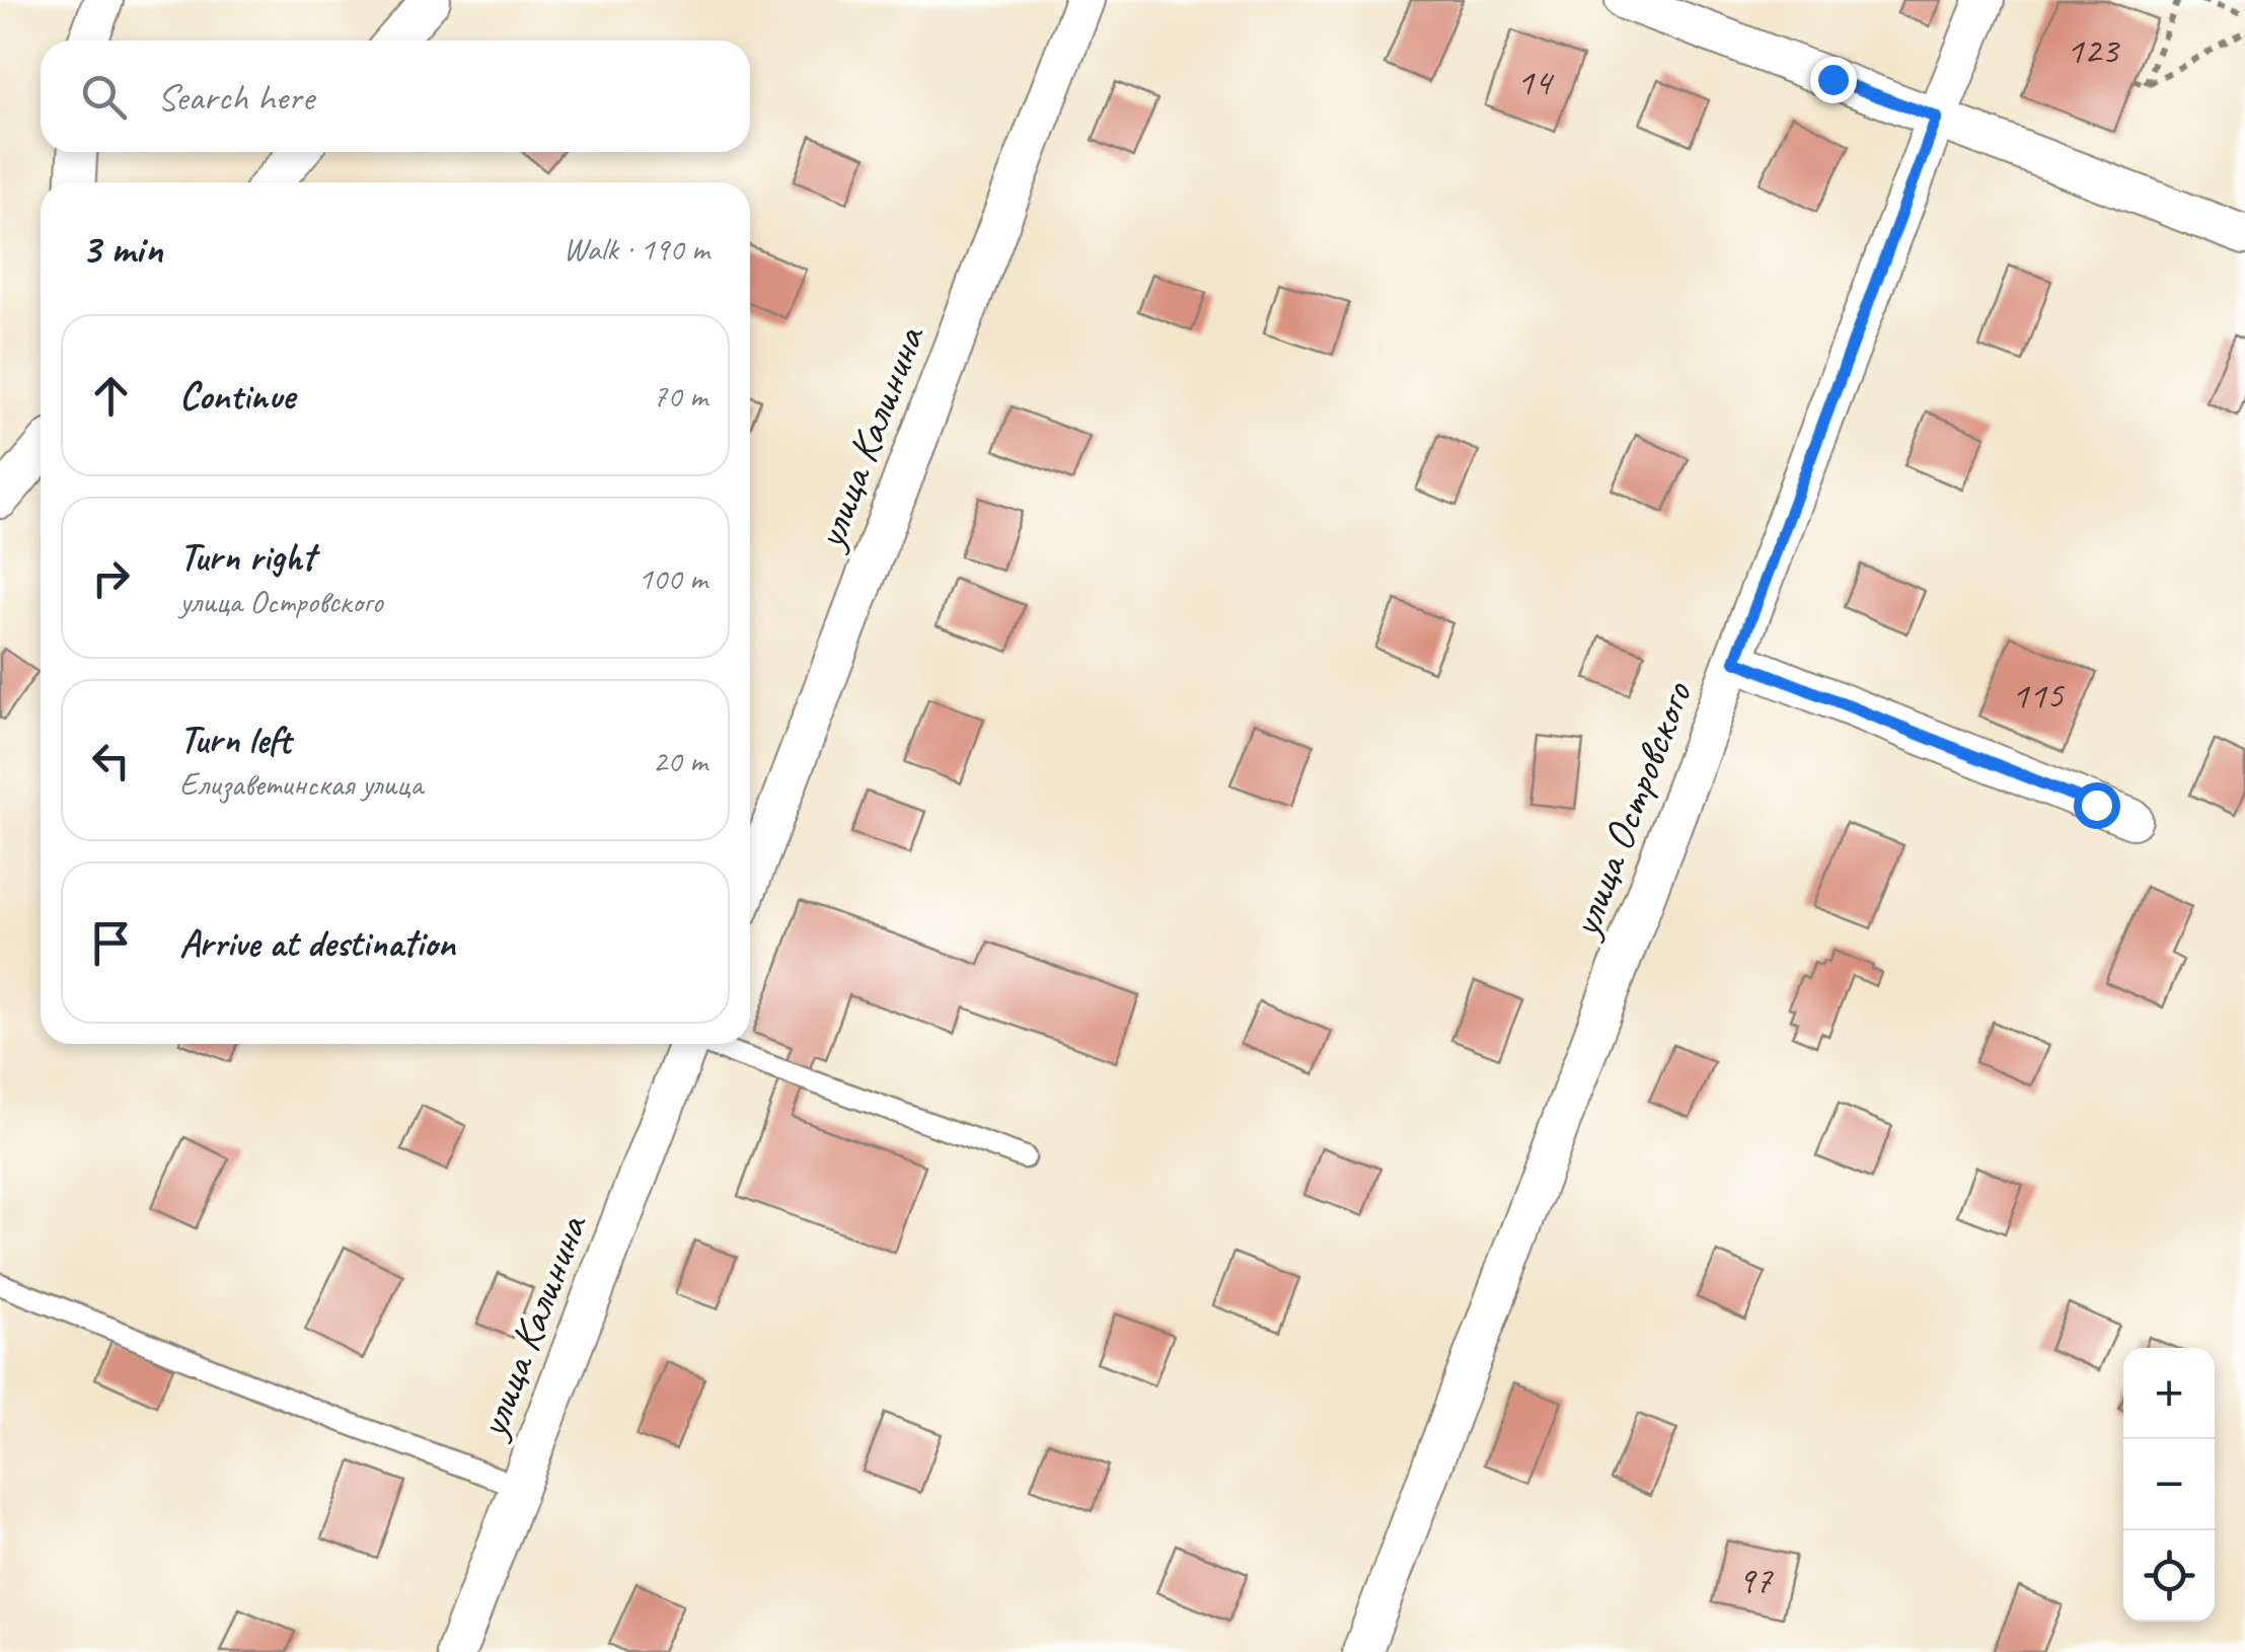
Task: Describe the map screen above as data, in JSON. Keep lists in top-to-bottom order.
{
  "streets": {
    "street": ["улица Калинина", "улица Островского"]
  },
  "house_numbers": [
    "123",
    "14",
    "115",
    "97"
  ],
  "page": {
    "search": "Search here",
    "heading": ["3 min", "Walk · 190 m"],
    "list": [
      ["Continue", "70 m"],
      ["Turn right", "улица Островского", "100 m"],
      ["Turn left", "Елизаветинская улица", "20 m"],
      "Arrive at destination"
    ],
    "map_buttons": ["+", "−"]
  }
}
